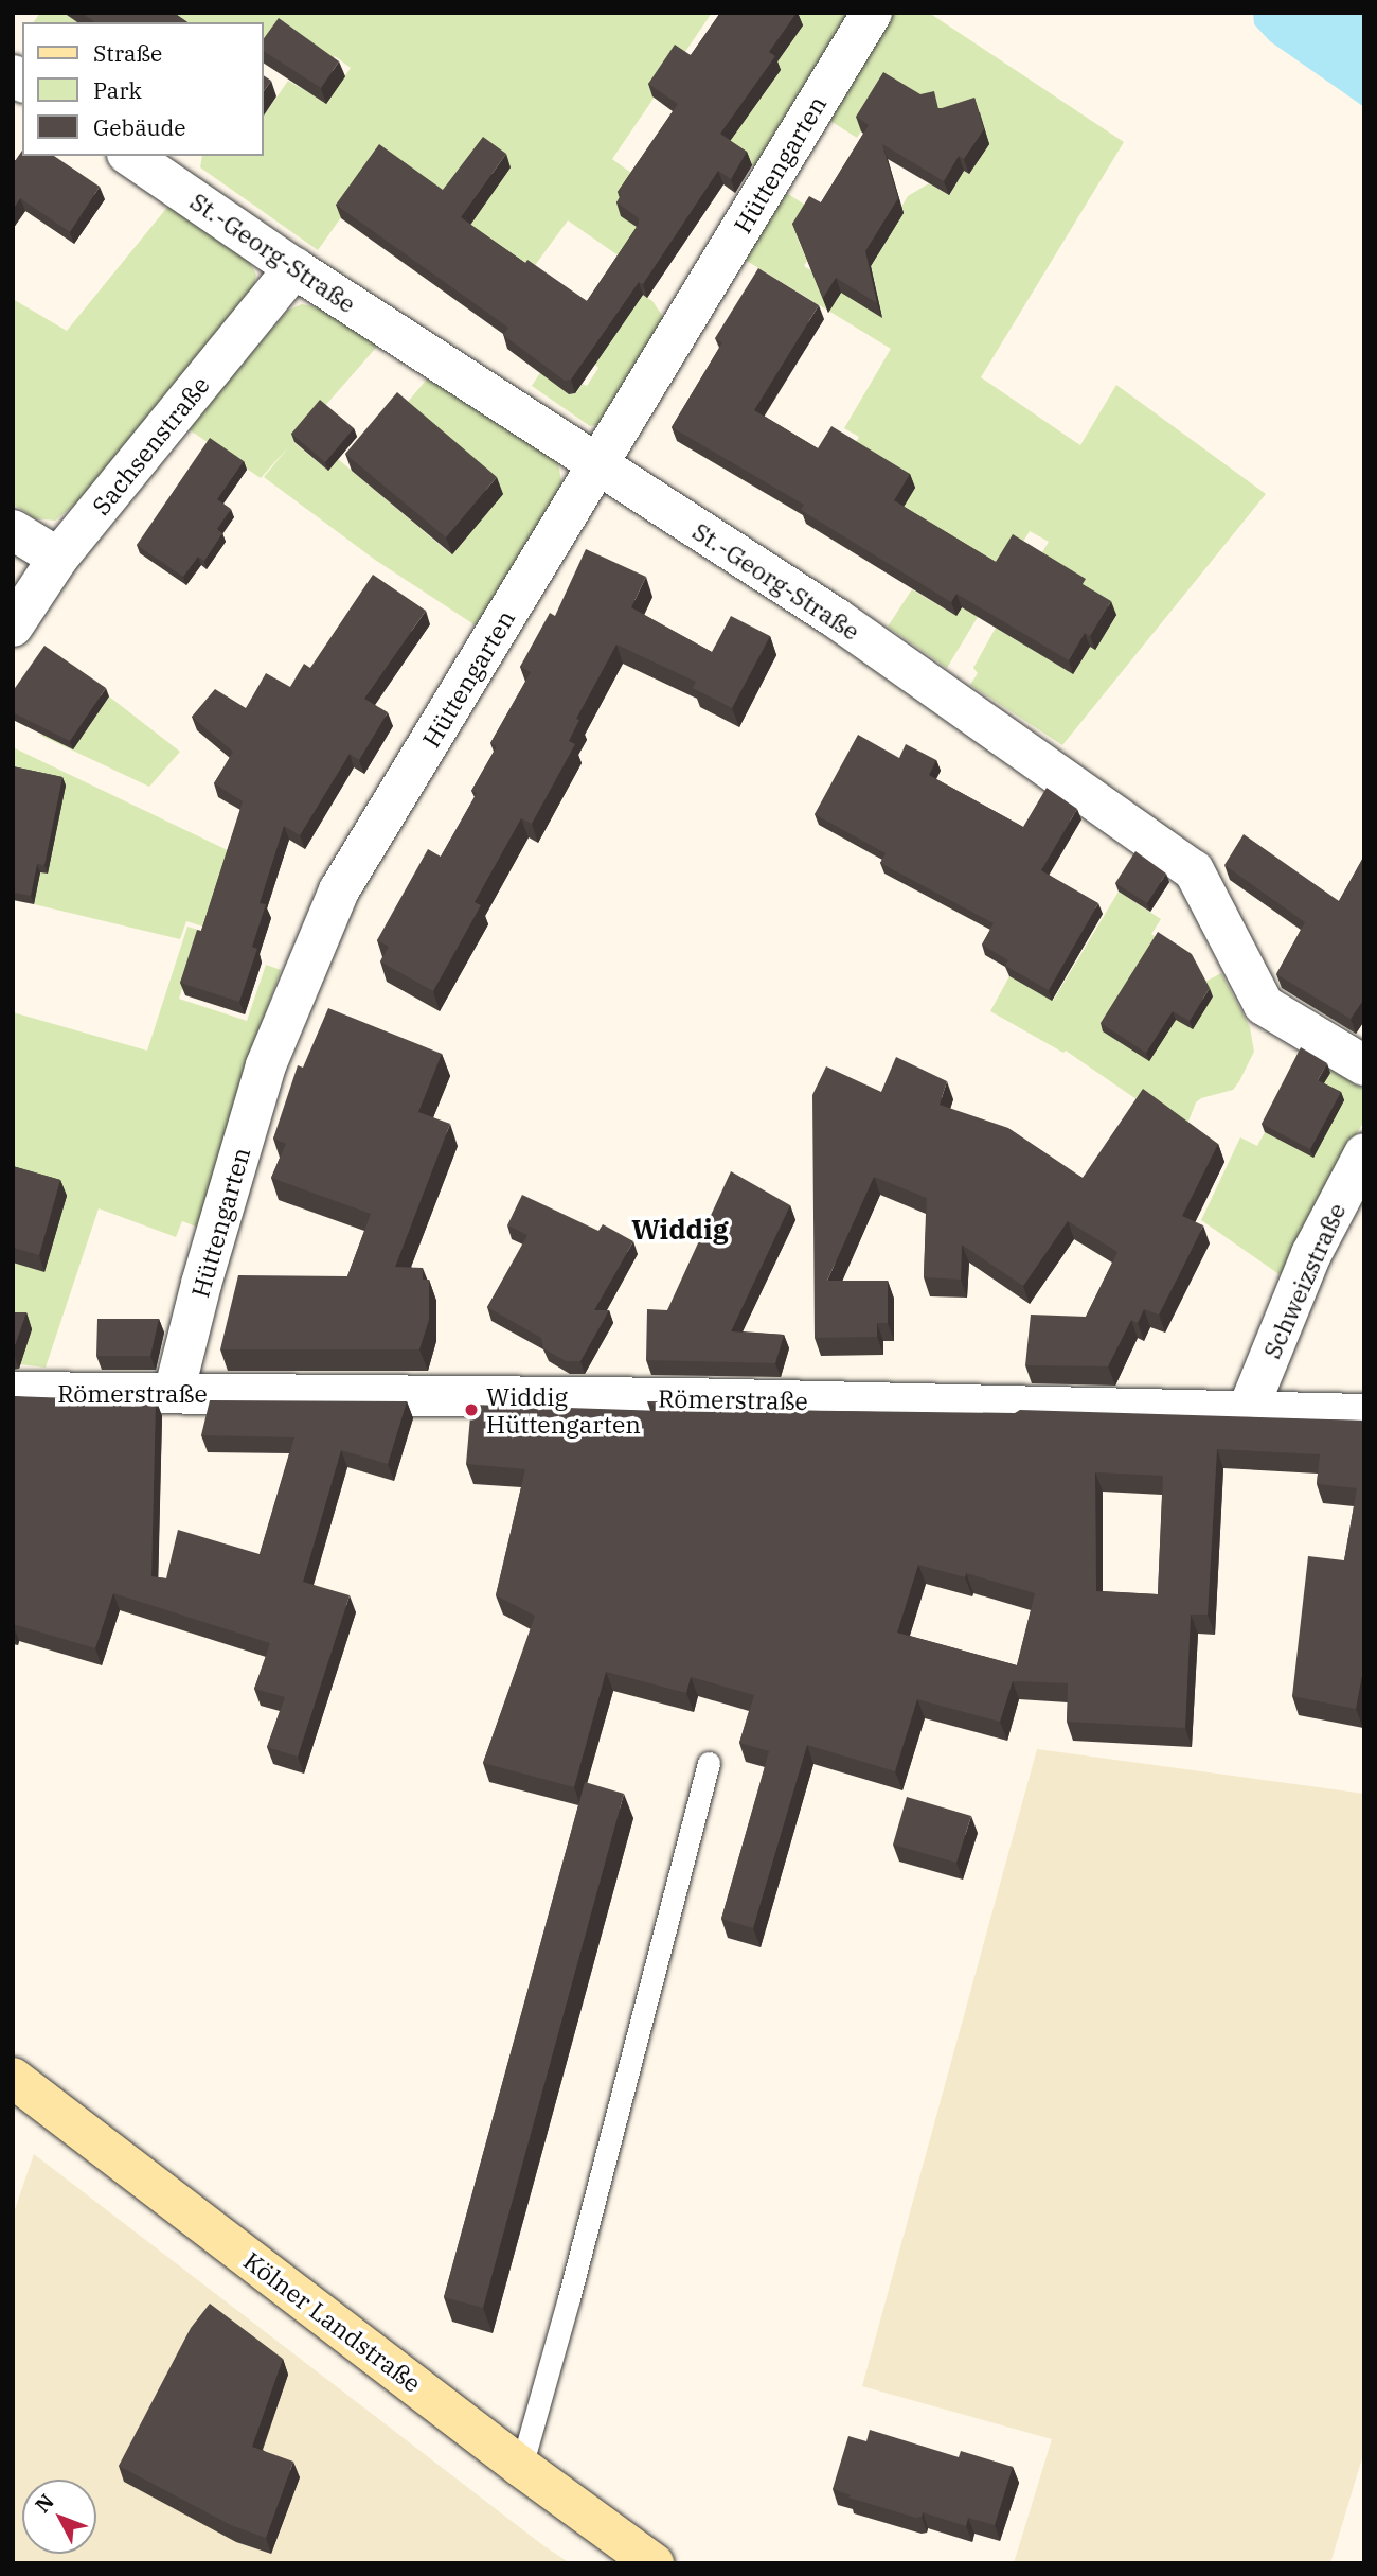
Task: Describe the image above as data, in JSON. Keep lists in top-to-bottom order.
{
  "streets": {
    "main road": ["Kölner Landstraße"],
    "street": [
      "Hüttengarten",
      "St.-Georg-Straße",
      "Sachsenstraße",
      "Schweizstraße",
      "Römerstraße"
    ]
  },
  "crossings": [
    ["Hüttengarten", "St.-Georg-Straße"],
    ["Hüttengarten", "Römerstraße"],
    ["St.-Georg-Straße", "Sachsenstraße"],
    ["Schweizstraße", "Römerstraße"]
  ],
  "districts": ["Widdig"],
  "places": ["Widdig Hüttengarten"],
  "legend": ["Straße", "Park", "Gebäude"],
  "north": "top left"
}
